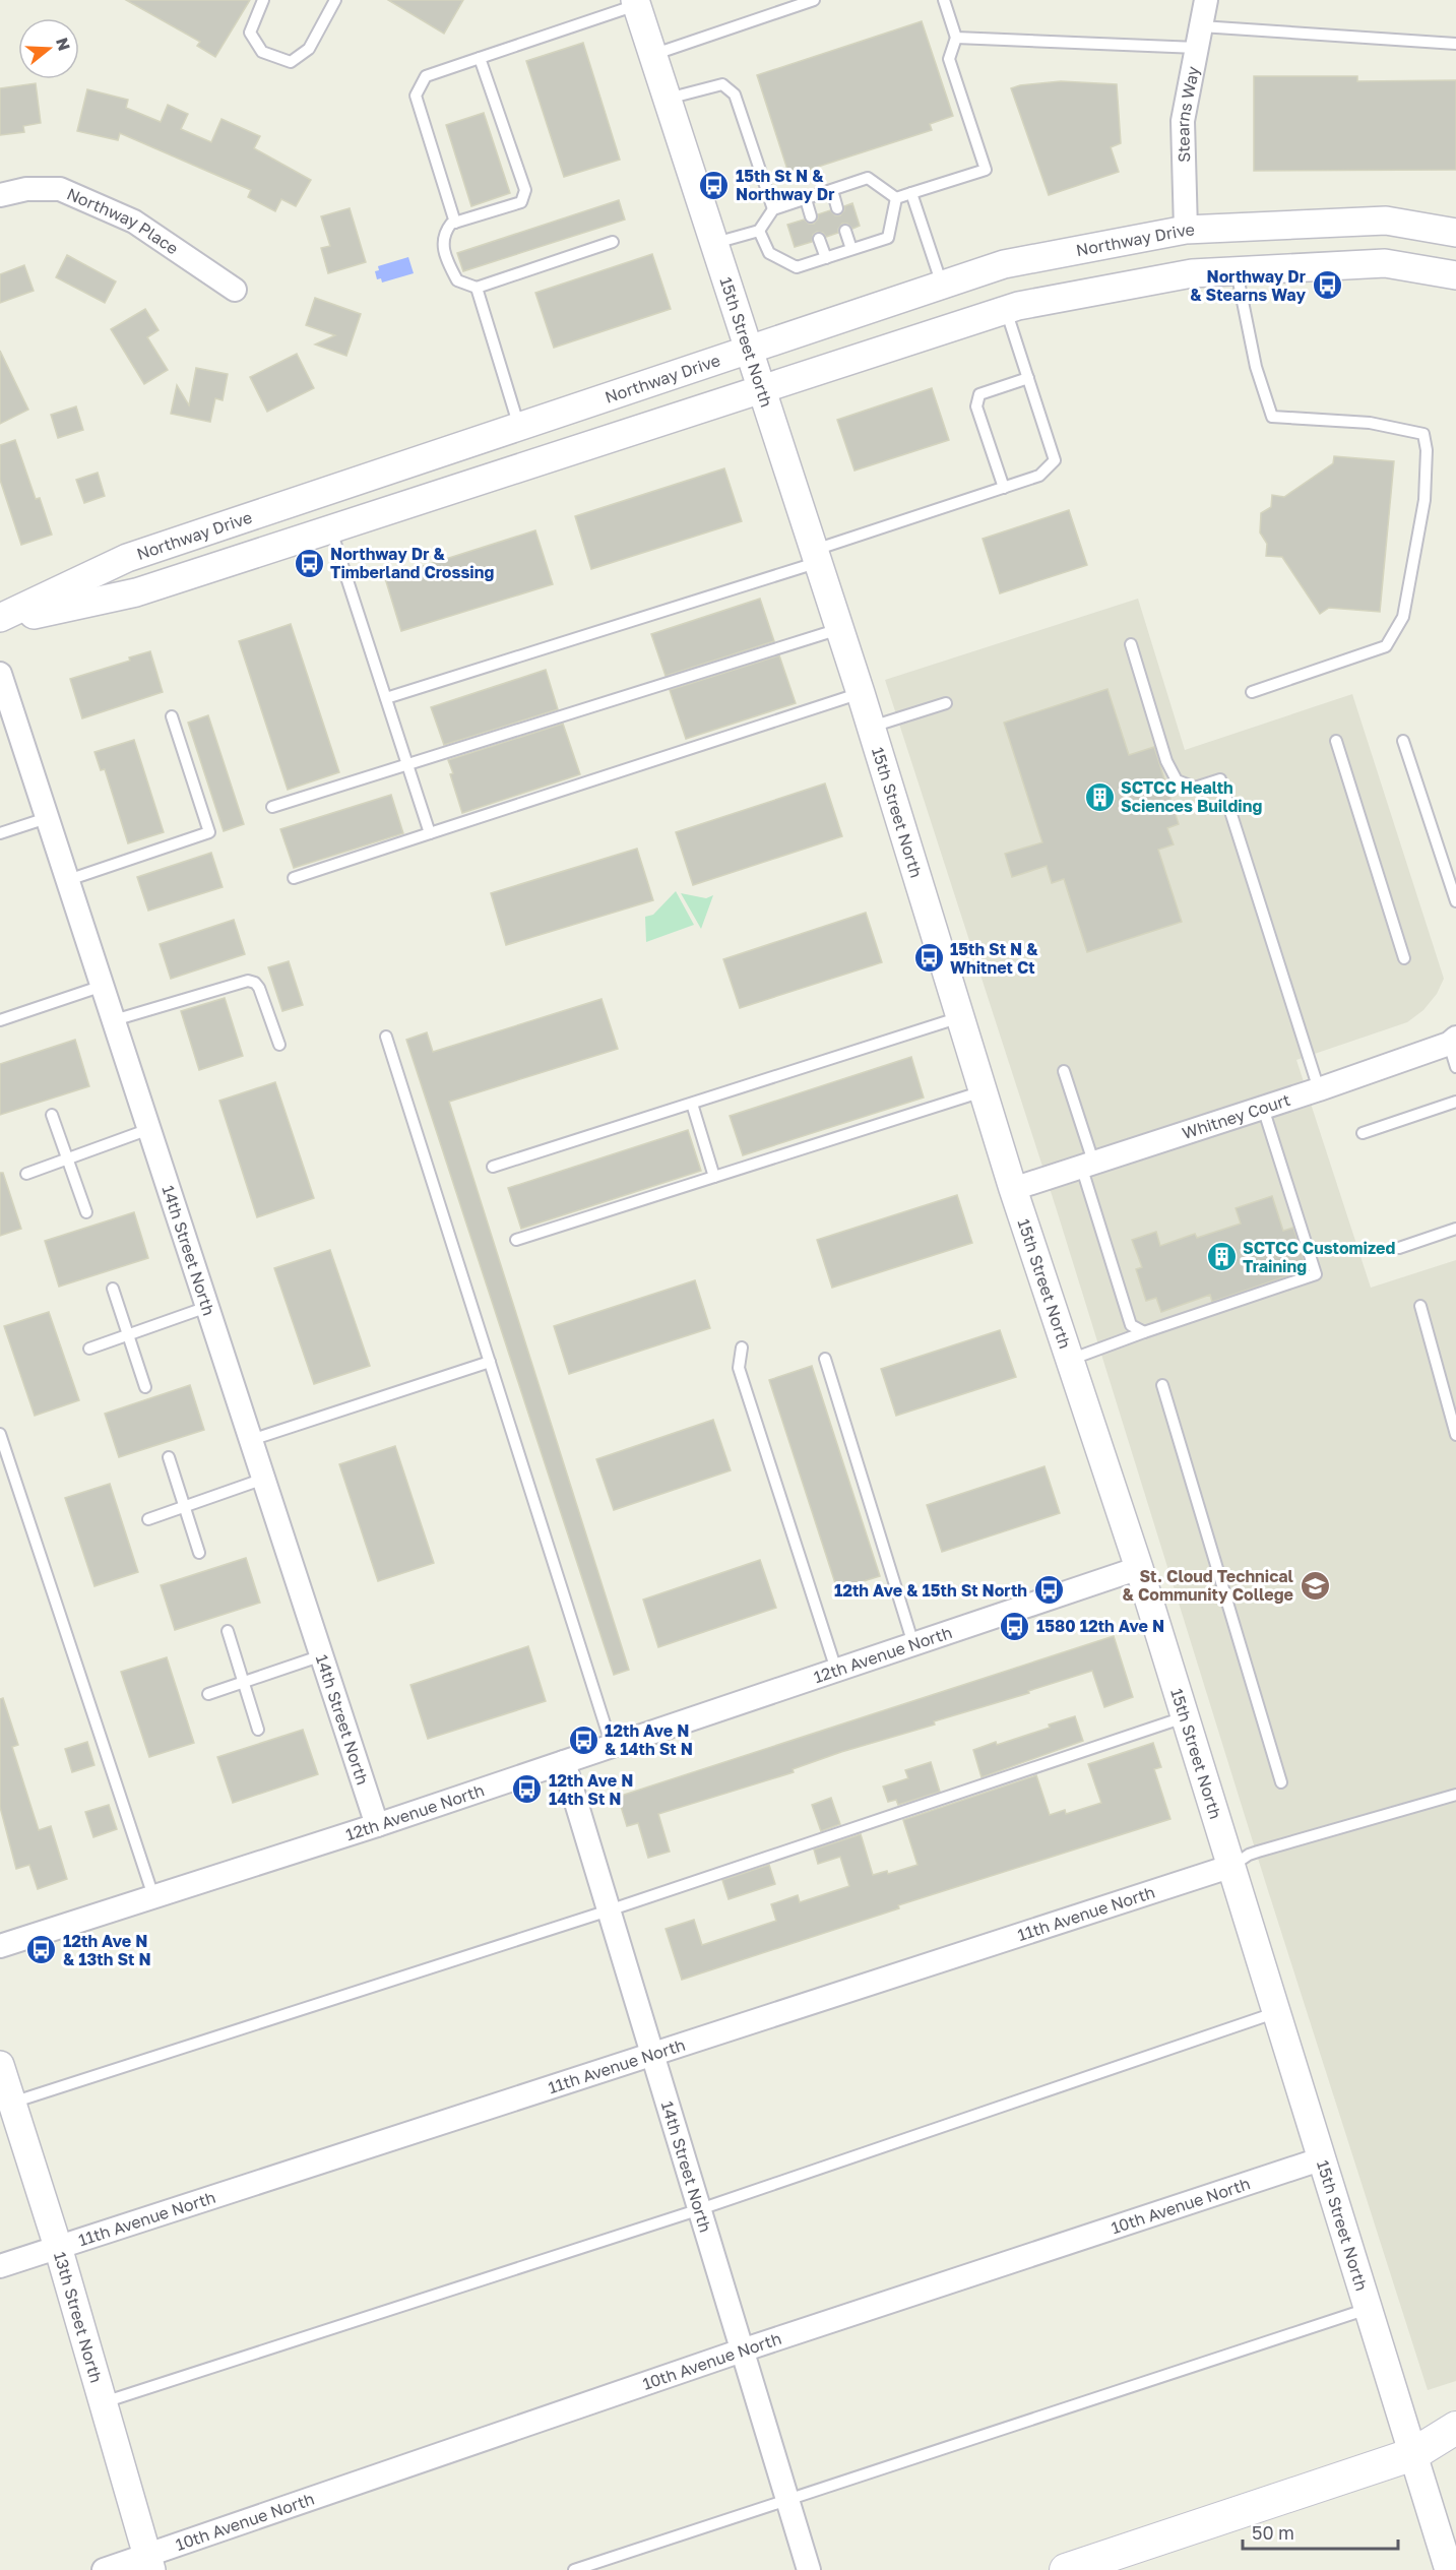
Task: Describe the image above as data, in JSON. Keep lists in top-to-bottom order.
{
  "streets": {
    "street": [
      "Stearns Way",
      "Northway Place",
      "Northway Drive",
      "15th Street North",
      "Whitney Court",
      "14th Street North",
      "12th Avenue North",
      "11th Avenue North",
      "10th Avenue North",
      "13th Street North"
    ]
  },
  "crossings": [
    ["Stearns Way", "Northway Drive"],
    ["Northway Drive", "15th Street North"],
    ["15th Street North", "Whitney Court"],
    ["15th Street North", "12th Avenue North"],
    ["15th Street North", "11th Avenue North"],
    ["15th Street North", "10th Avenue North"],
    ["14th Street North", "12th Avenue North"],
    ["14th Street North", "11th Avenue North"],
    ["14th Street North", "10th Avenue North"],
    ["11th Avenue North", "13th Street North"],
    ["10th Avenue North", "13th Street North"]
  ],
  "places": {
    "bus stop": [
      "15th St N & Northway Dr",
      "Northway Dr & Stearns Way",
      "Northway Dr & Timberland Crossing",
      "15th St N & Whitnet Ct",
      "12th Ave & 15th St North",
      "1580 12th Ave N",
      "12th Ave N & 14th St N",
      "12th Ave N 14th St N",
      "12th Ave N & 13th St N"
    ],
    "building": ["SCTCC Health Sciences Building", "SCTCC Customized Training"],
    "school or university": ["St. Cloud Technical & Community College"]
  },
  "scale_bar": "50 m",
  "north": "right"
}
